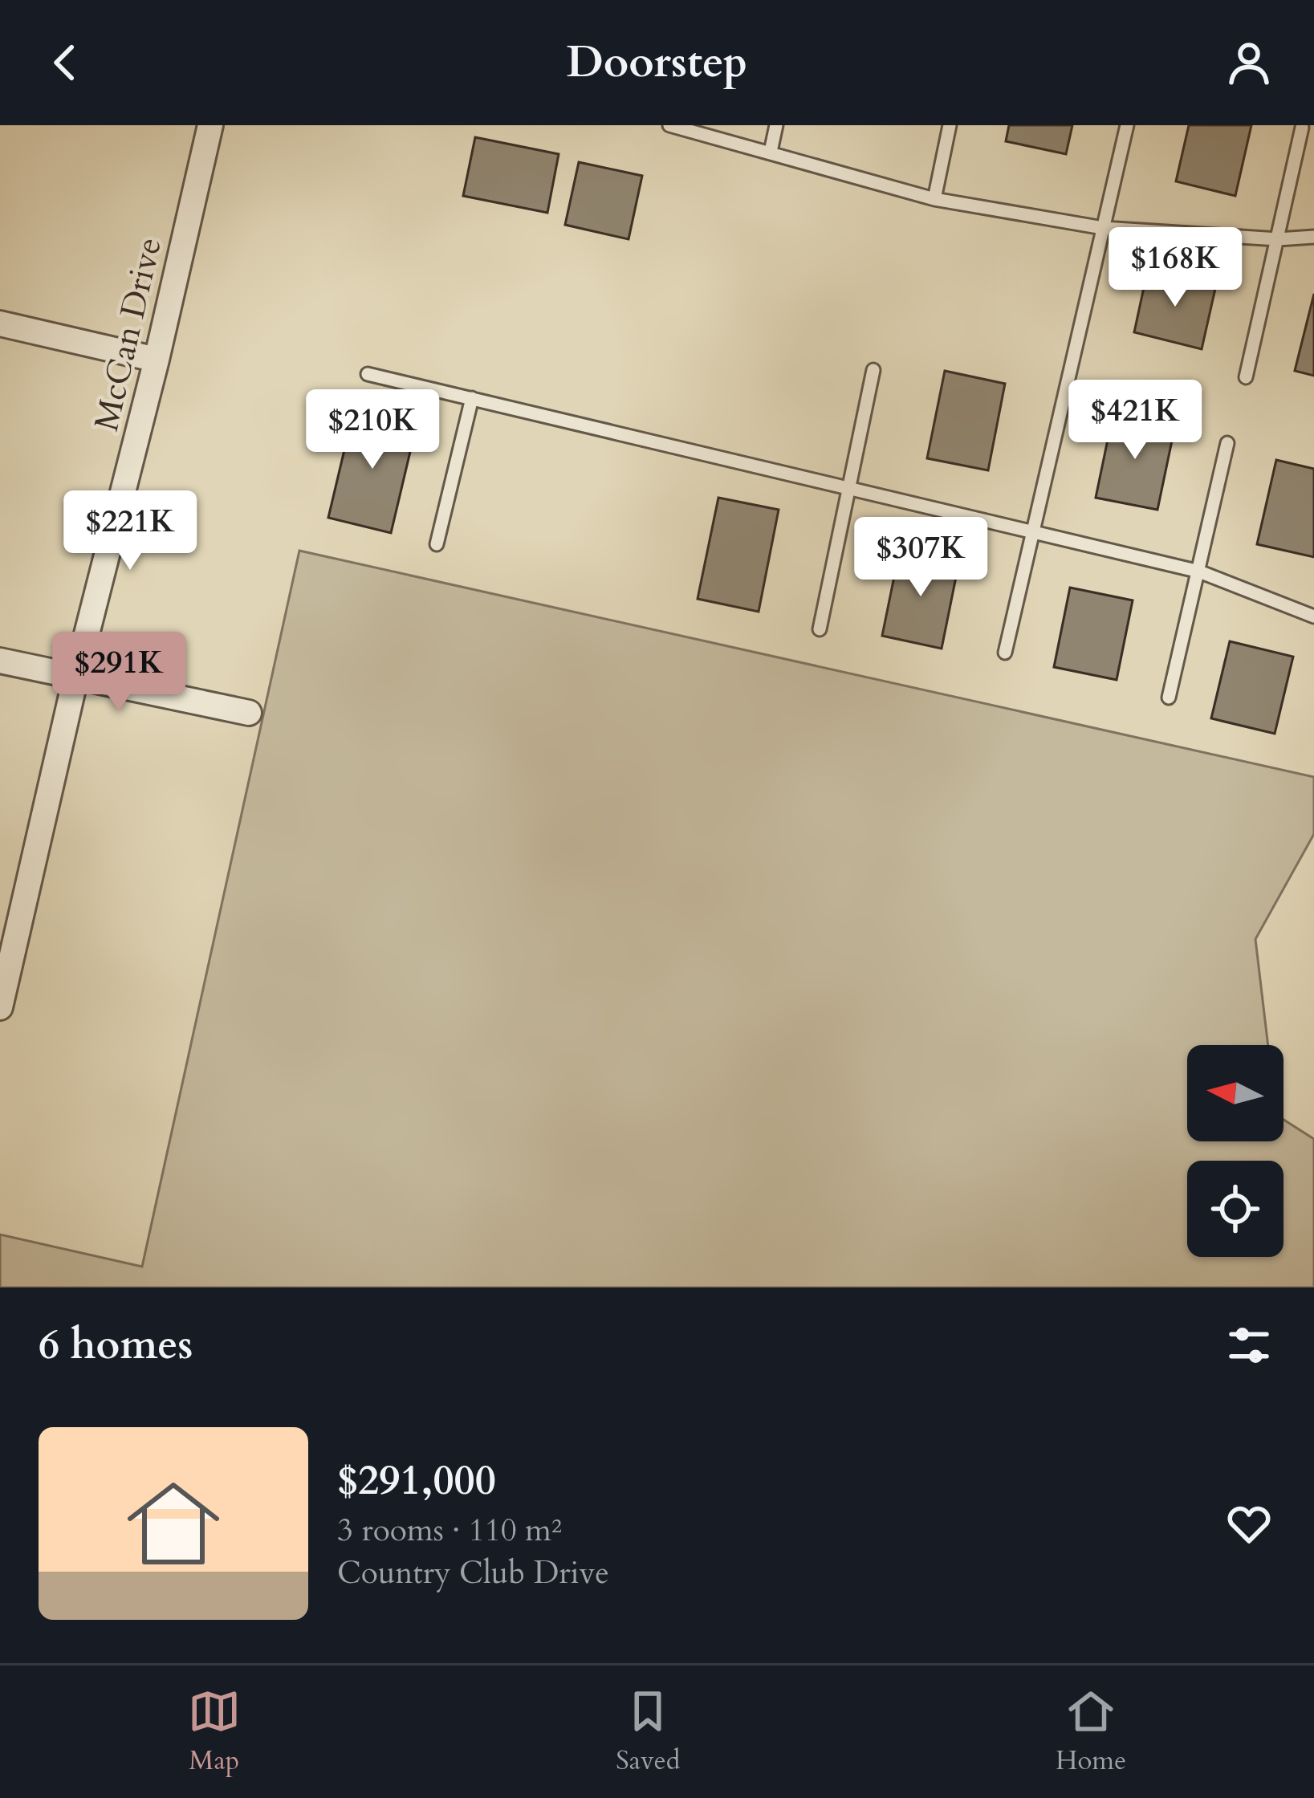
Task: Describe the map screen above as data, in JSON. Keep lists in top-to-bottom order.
{
  "streets": {
    "street": ["McCan Drive"]
  },
  "north": "left",
  "page": {
    "header": "Doorstep",
    "price": [
      "$168K",
      "$421K",
      "$210K",
      "$221K",
      "$307K",
      "$291K"
    ],
    "heading": "6 homes",
    "list": [
      {
        "name": "$291,000",
        "note": "3 rooms · 110 m² · Country Club Drive"
      }
    ],
    "tabs": ["Map", "Saved", "Home"]
  }
}
